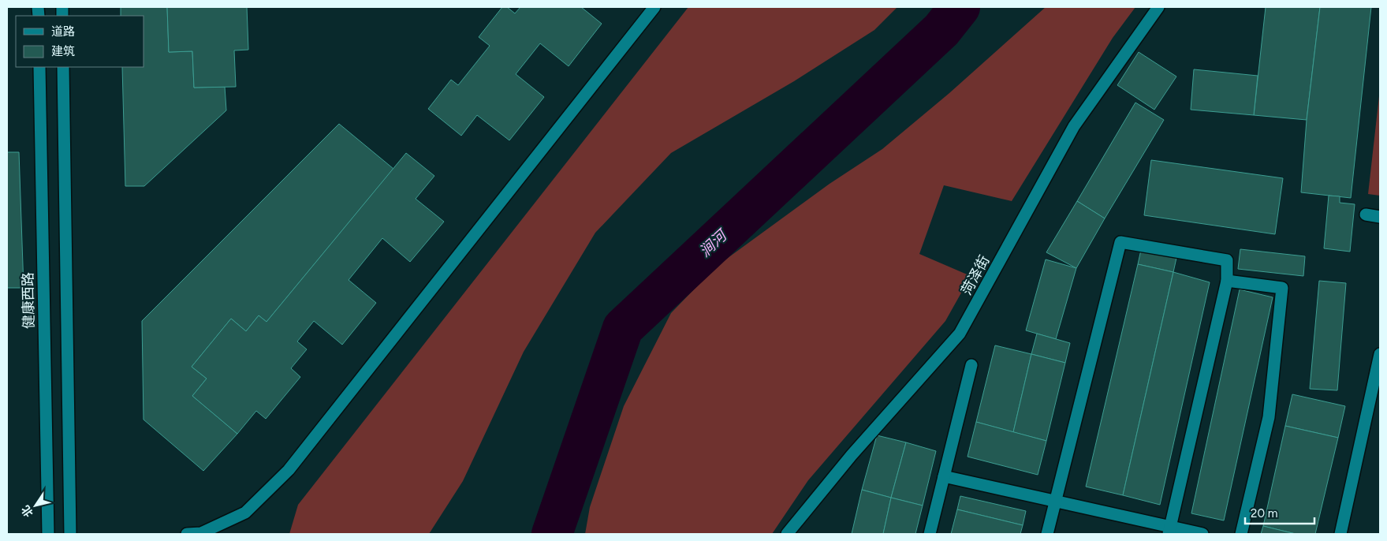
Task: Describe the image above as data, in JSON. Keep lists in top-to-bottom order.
{
  "streets": {
    "street": ["菏泽街", "健康西路"]
  },
  "water": ["涧河"],
  "legend": ["道路", "建筑"],
  "scale_bar": "20 m",
  "north": "bottom left"
}
